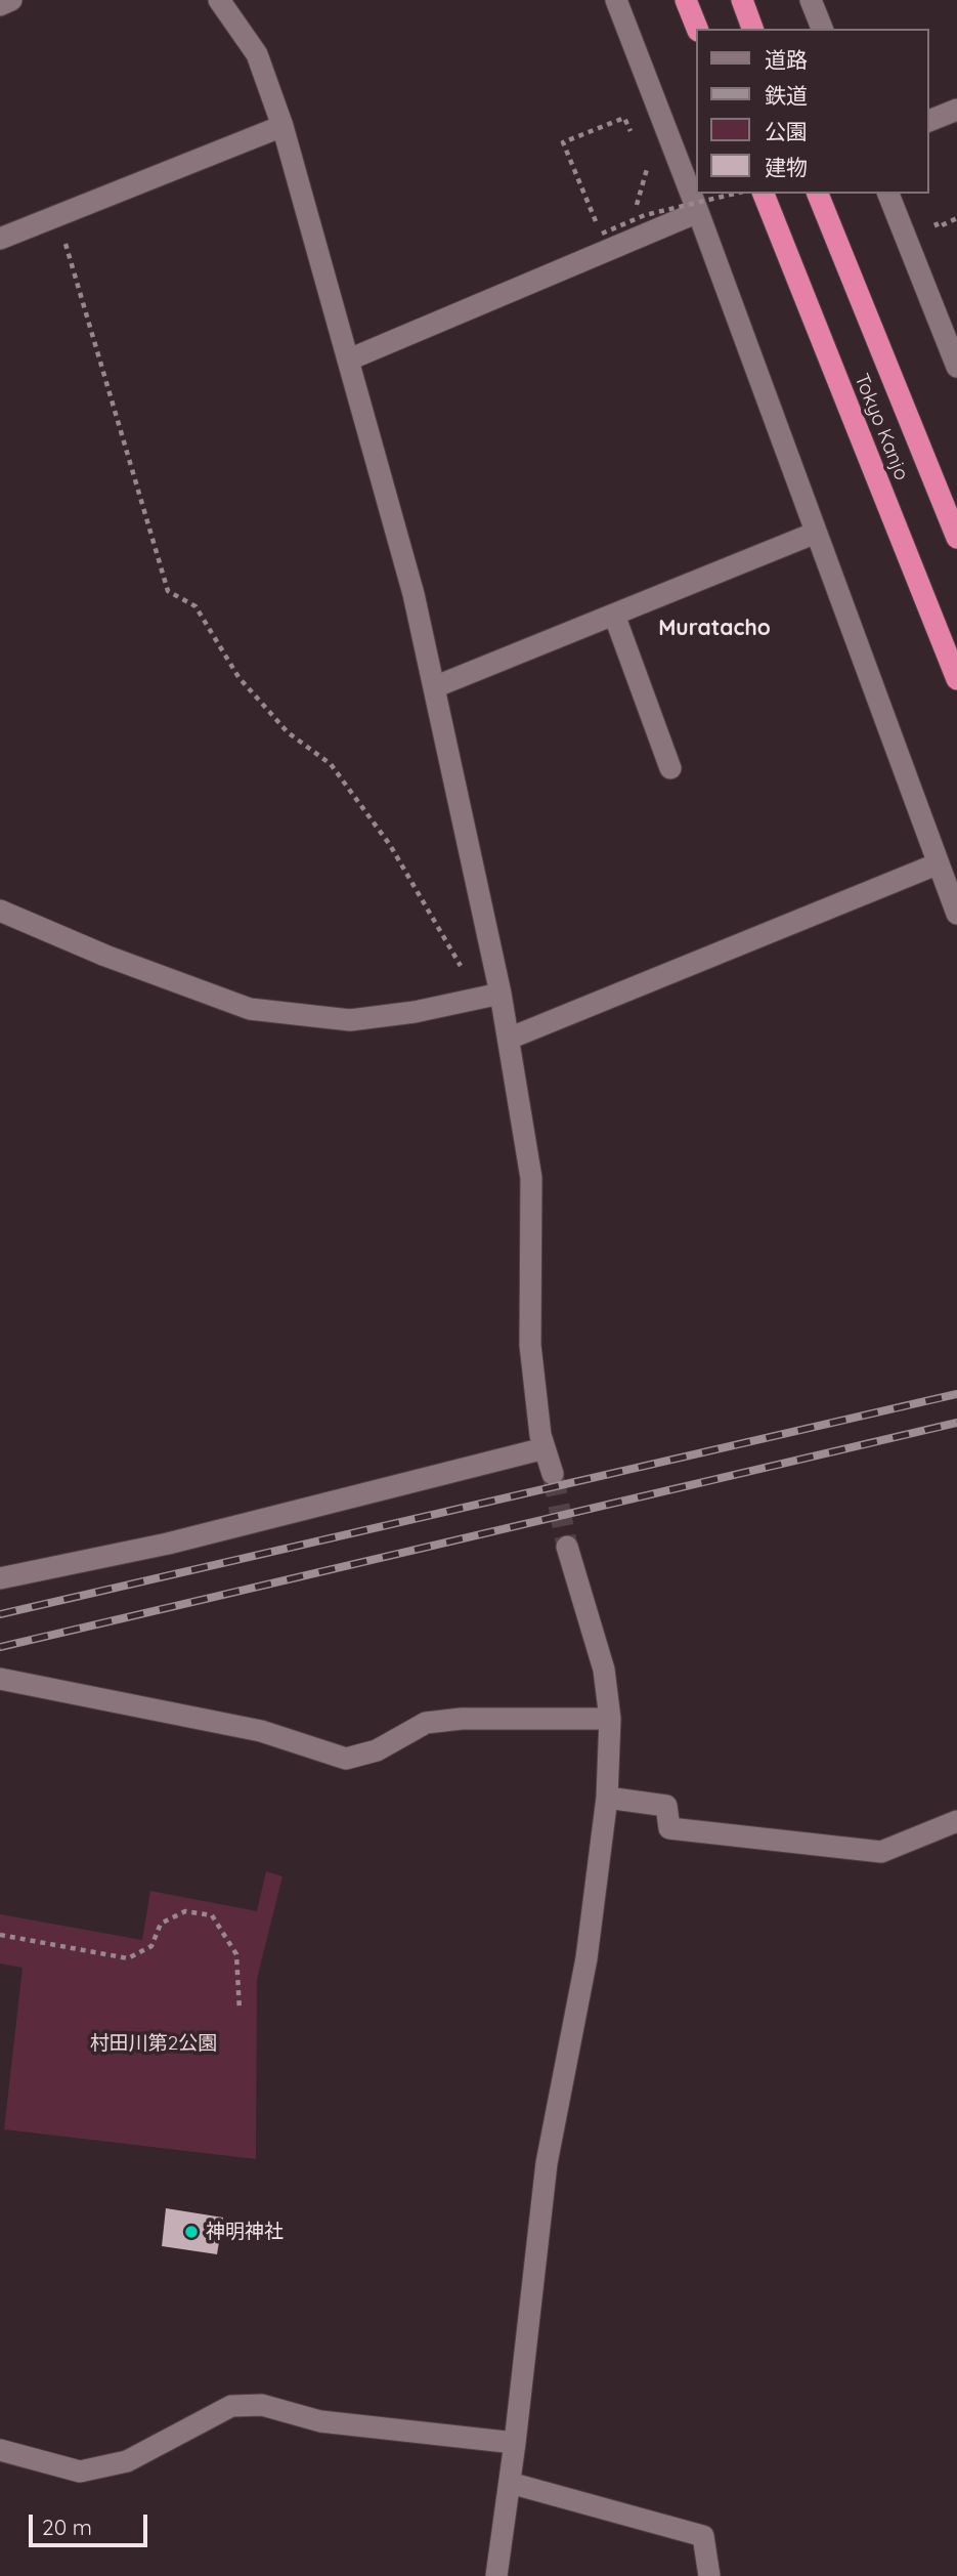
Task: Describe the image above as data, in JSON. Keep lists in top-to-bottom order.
{
  "streets": {
    "highway": ["Tokyo Kanjo"]
  },
  "districts": ["Muratacho"],
  "parks": ["村田川第2公園"],
  "places": ["神明神社"],
  "legend": [
    "道路",
    "鉄道",
    "公園",
    "建物"
  ],
  "scale_bar": "20 m"
}
